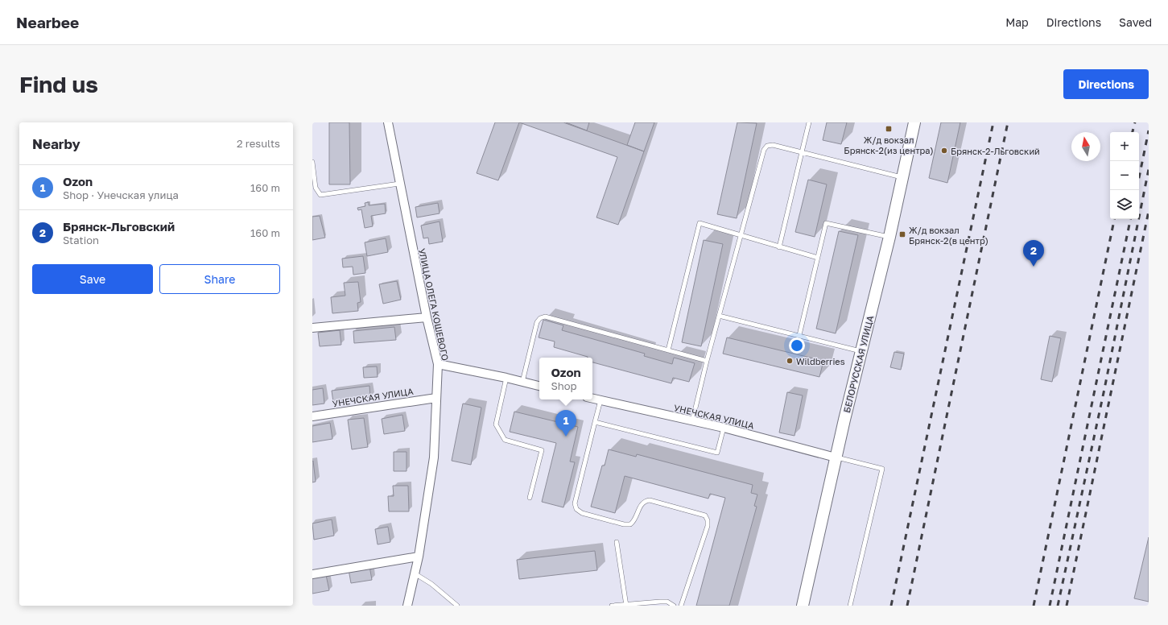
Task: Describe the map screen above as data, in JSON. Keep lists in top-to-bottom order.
{
  "streets": {
    "main road": ["БЕЛОРУССКАЯ УЛИЦА"],
    "street": ["УЛИЦА ОЛЕГА КОШЕВОГО", "УНЕЧСКАЯ УЛИЦА"]
  },
  "crossings": [
    ["УЛИЦА ОЛЕГА КОШЕВОГО", "УНЕЧСКАЯ УЛИЦА"],
    ["БЕЛОРУССКАЯ УЛИЦА", "УНЕЧСКАЯ УЛИЦА"]
  ],
  "places": {
    "transit": ["Ж/д вокзал Брянск-2(из центра)", "Ж/д вокзал Брянск-2(в центр)"],
    "other": ["Брянск-2-Льговский", "Wildberries"]
  },
  "north": "top",
  "page": {
    "header": "Nearbee",
    "nav": ["Map", "Directions", "Saved"],
    "buttons": [
      "Directions",
      ["Save", "Share"]
    ],
    "title": "Find us",
    "heading": ["Nearby", "2 results"],
    "map_buttons": ["+", "−"],
    "list": [
      {
        "mark": "1",
        "name": "Ozon",
        "note": "Shop · Унечская улица",
        "value": "160 m"
      },
      {
        "mark": "2",
        "name": "Брянск-Льговский",
        "note": "Station",
        "value": "160 m"
      }
    ],
    "pins": ["2", "1"],
    "popup": ["Ozon", "Shop"]
  }
}
